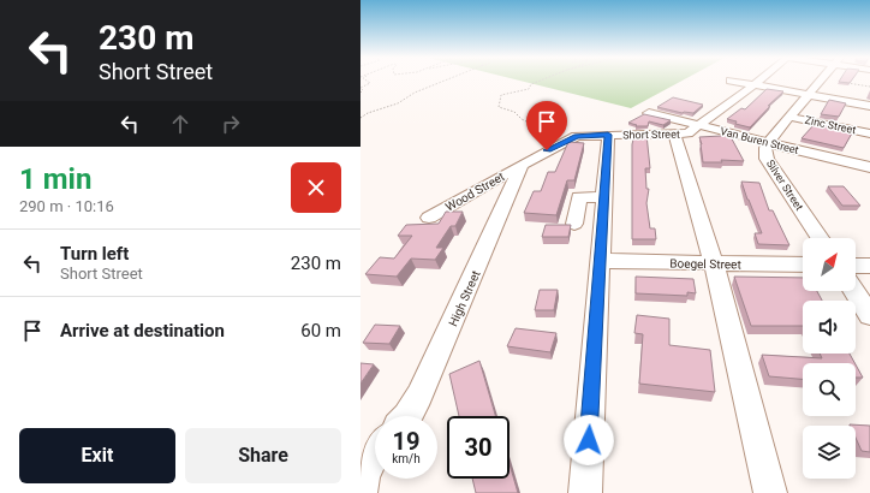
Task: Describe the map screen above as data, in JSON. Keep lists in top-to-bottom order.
{
  "streets": {
    "street": [
      "Zinc Street",
      "Short Street",
      "Van Buren Street",
      "Silver Street",
      "Wood Street",
      "Boegel Street",
      "High Street"
    ]
  },
  "crossings": [
    ["Zinc Street", "Silver Street"],
    ["Short Street", "Van Buren Street"],
    ["Short Street", "Wood Street"],
    ["Short Street", "High Street"],
    ["Van Buren Street", "Silver Street"],
    ["Wood Street", "High Street"]
  ],
  "north": "top right",
  "page": {
    "turn": ["230 m", "Short Street"],
    "heading": ["1 min", "290 m · 10:16"],
    "list": [
      {
        "name": "Turn left",
        "note": "Short Street",
        "value": "230 m"
      },
      {
        "name": "Arrive at destination",
        "value": "60 m"
      }
    ],
    "speed": "19 km/h",
    "limit": "30",
    "buttons": ["Exit", "Share"]
  }
}
